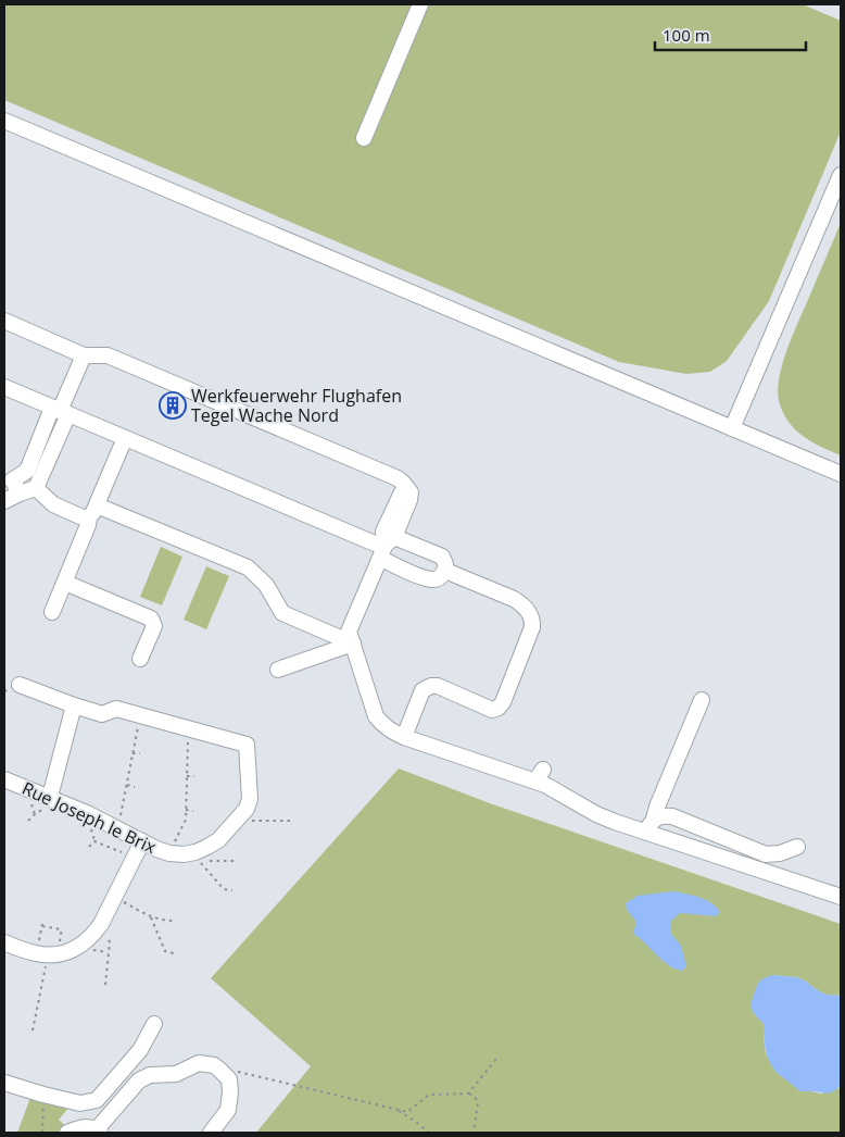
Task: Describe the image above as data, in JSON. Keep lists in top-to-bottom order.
{
  "streets": {
    "street": ["Rue Joseph le Brix"]
  },
  "places": {
    "building": ["Werkfeuerwehr Flughafen Tegel Wache Nord"]
  },
  "scale_bar": "100 m"
}
